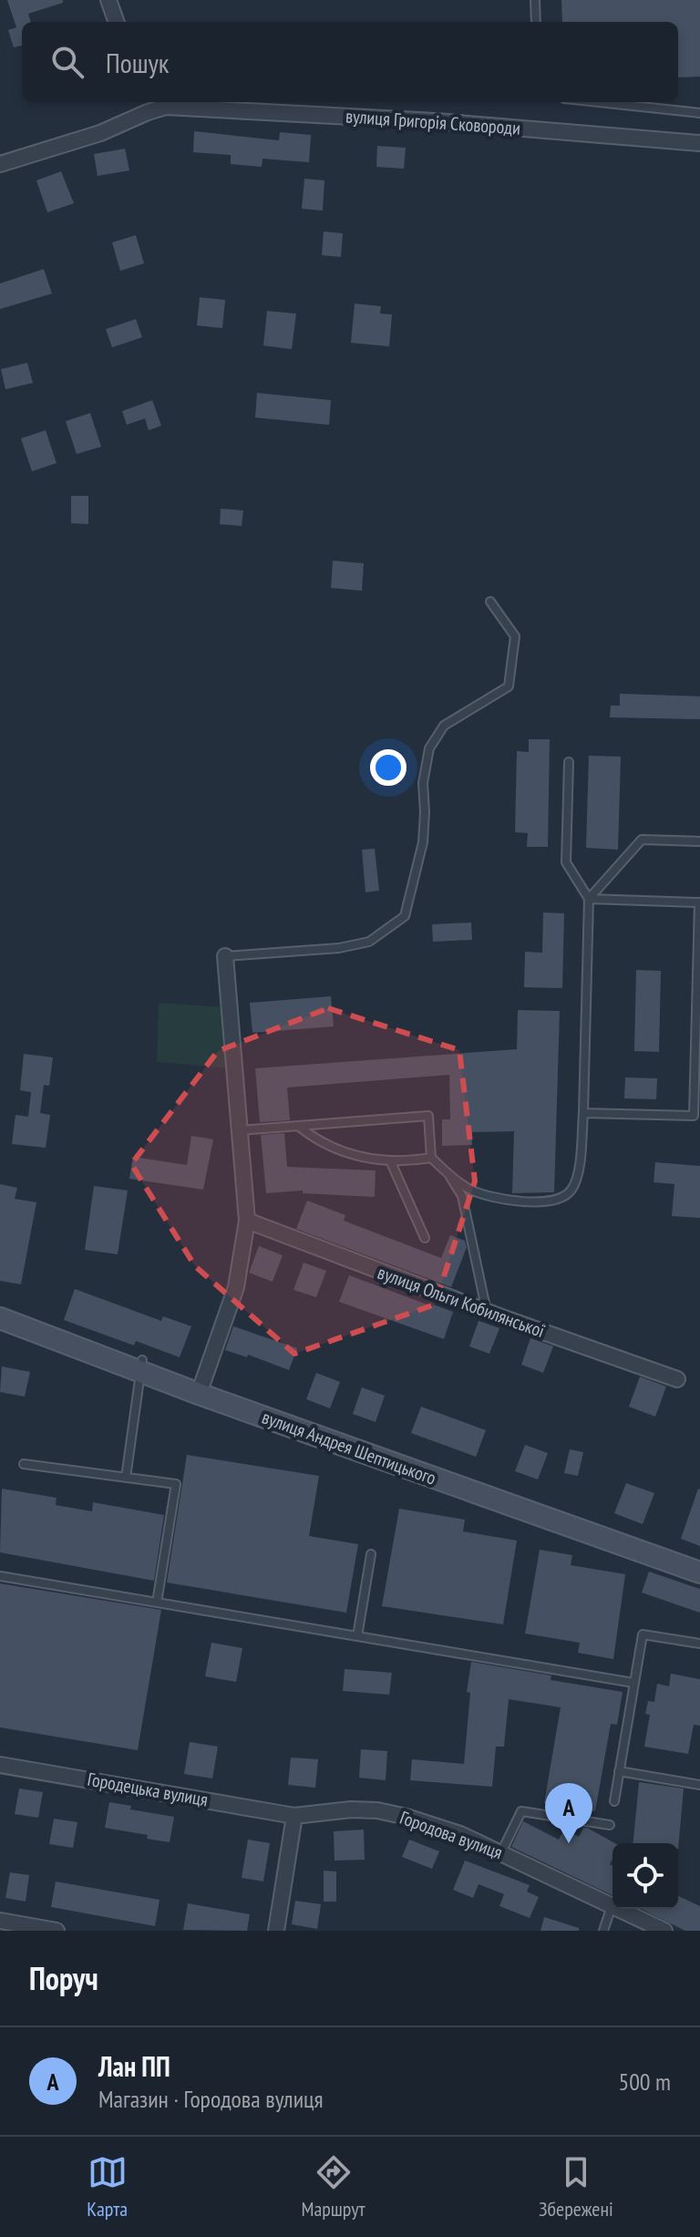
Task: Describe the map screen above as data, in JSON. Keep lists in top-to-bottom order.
{
  "streets": {
    "main road": ["вулиця Андрея Шептицького"],
    "street": [
      "вулиця Григорія Сковороди",
      "вулиця Ольги Кобилянської",
      "Городецька вулиця",
      "Городова вулиця"
    ]
  },
  "crossings": [
    ["Городецька вулиця", "Городова вулиця"]
  ],
  "page": {
    "search": "Пошук",
    "pins": "A",
    "heading": "Поруч",
    "list": [
      {
        "mark": "A",
        "name": "Лан ПП",
        "note": "Магазин · Городова вулиця",
        "value": "500 m"
      }
    ],
    "nav": ["Карта", "Маршрут", "Збережені"]
  }
}
